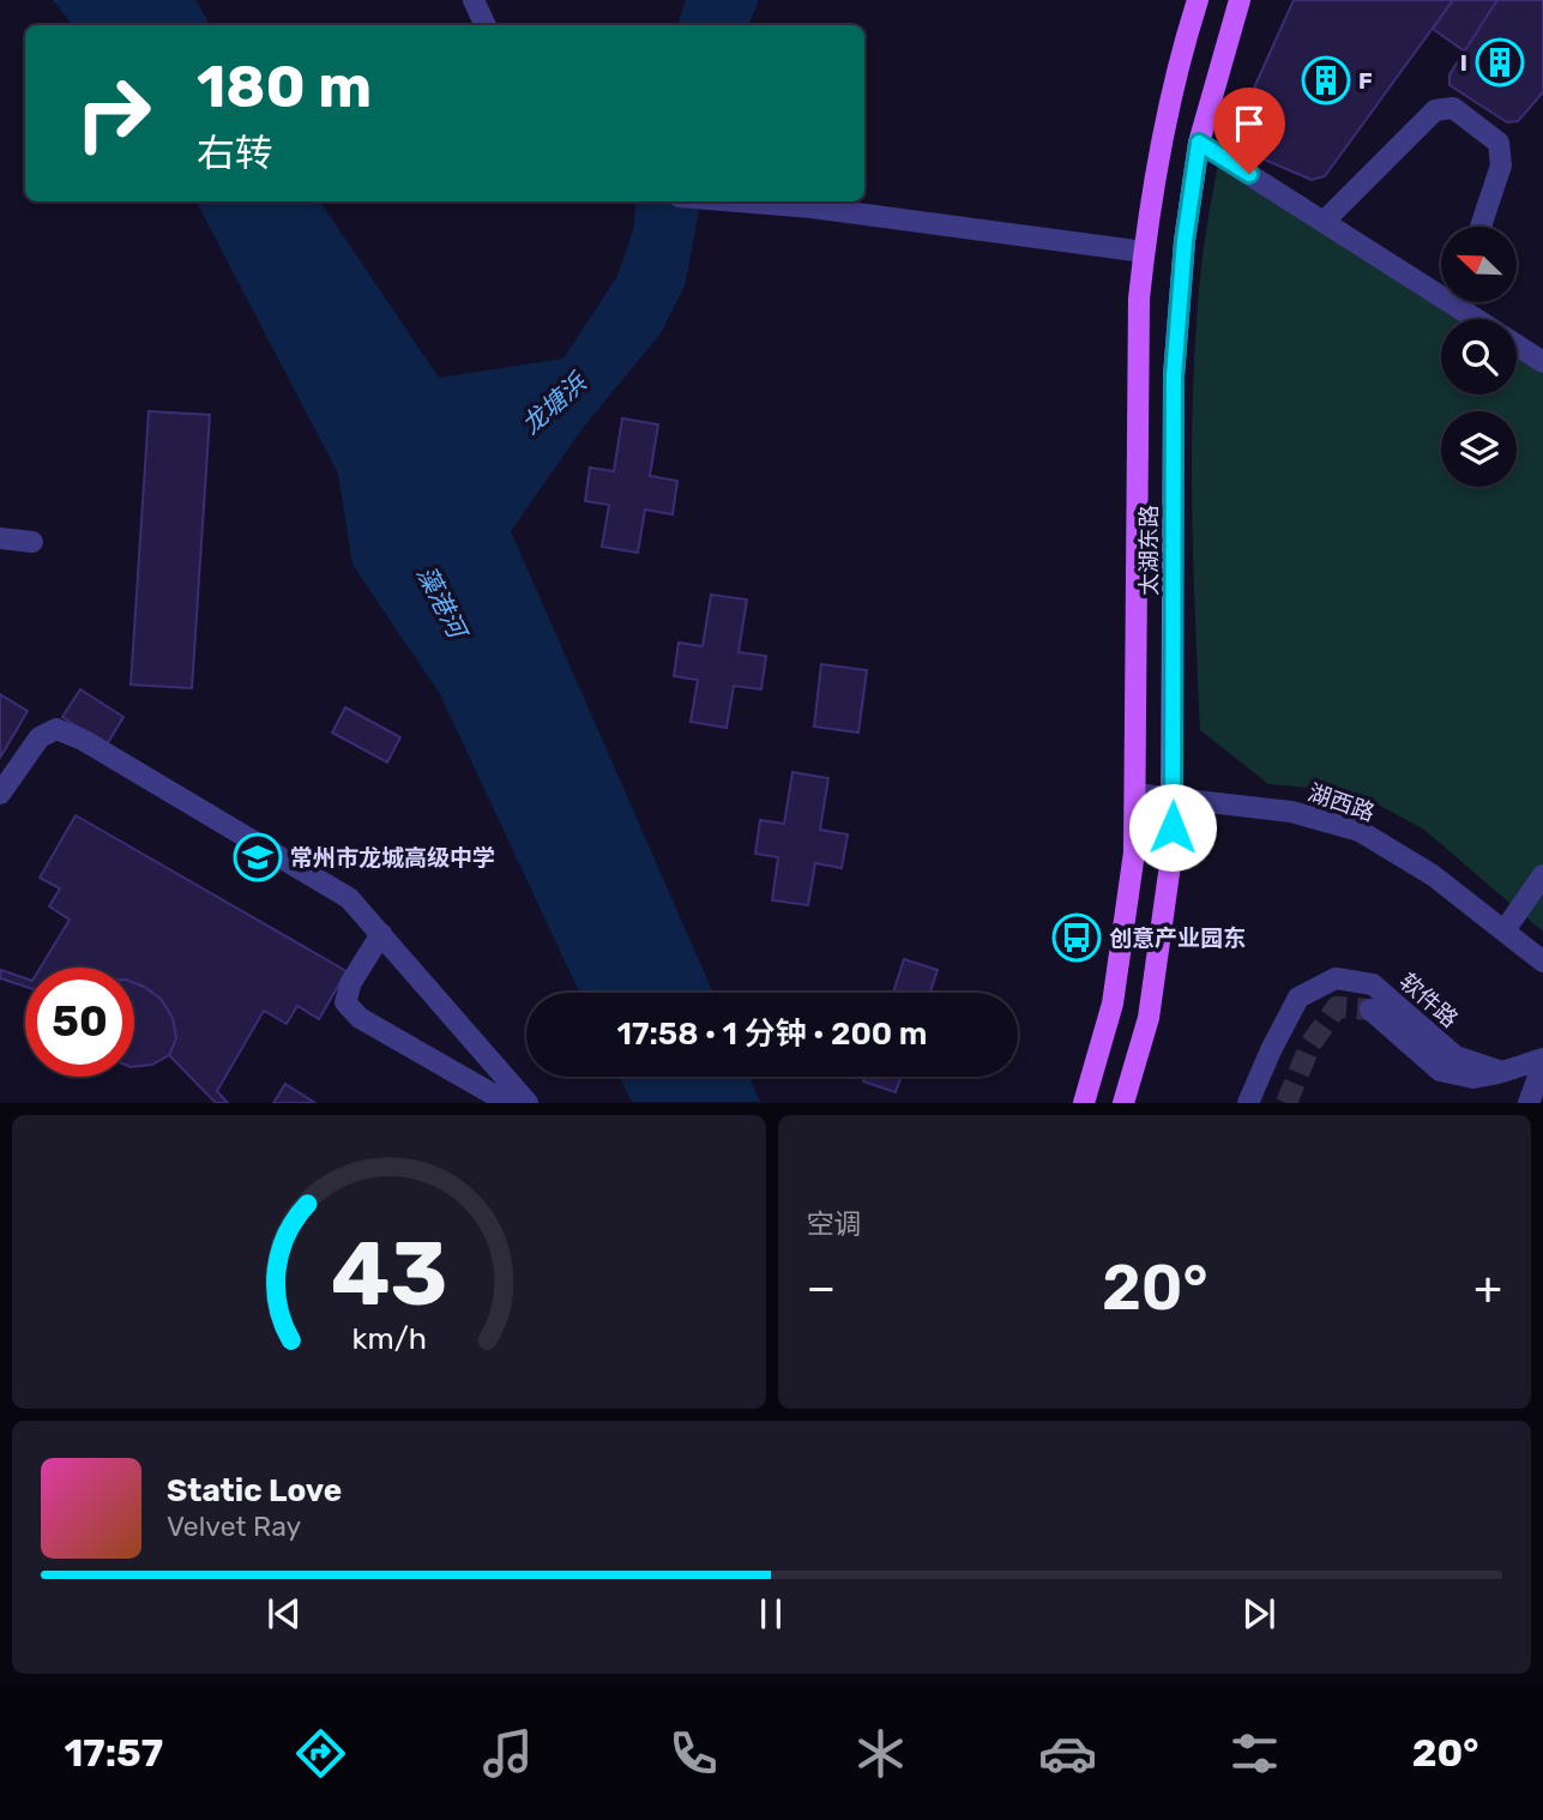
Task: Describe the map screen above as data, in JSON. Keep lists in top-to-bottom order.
{
  "streets": {
    "main road": ["太湖东路"],
    "street": ["湖西路", "软件路"]
  },
  "crossings": [
    ["太湖东路", "湖西路"]
  ],
  "water": ["龙塘浜", "藻港河"],
  "places": {
    "building": ["I", "F"],
    "school or university": ["常州市龙城高级中学"],
    "bus stop": ["创意产业园东"]
  },
  "north": "top left",
  "page": {
    "turn": ["180 m", "右转"],
    "limit": "50",
    "trip": "17:58 · 1 分钟 · 200 m",
    "tile": "空调",
    "heat": ["−", "20°", "+"],
    "song": ["Static Love", "Velvet Ray"],
    "tabs": ["17:57", "20°"],
    "gauge": ["43", "km/h"]
  }
}
